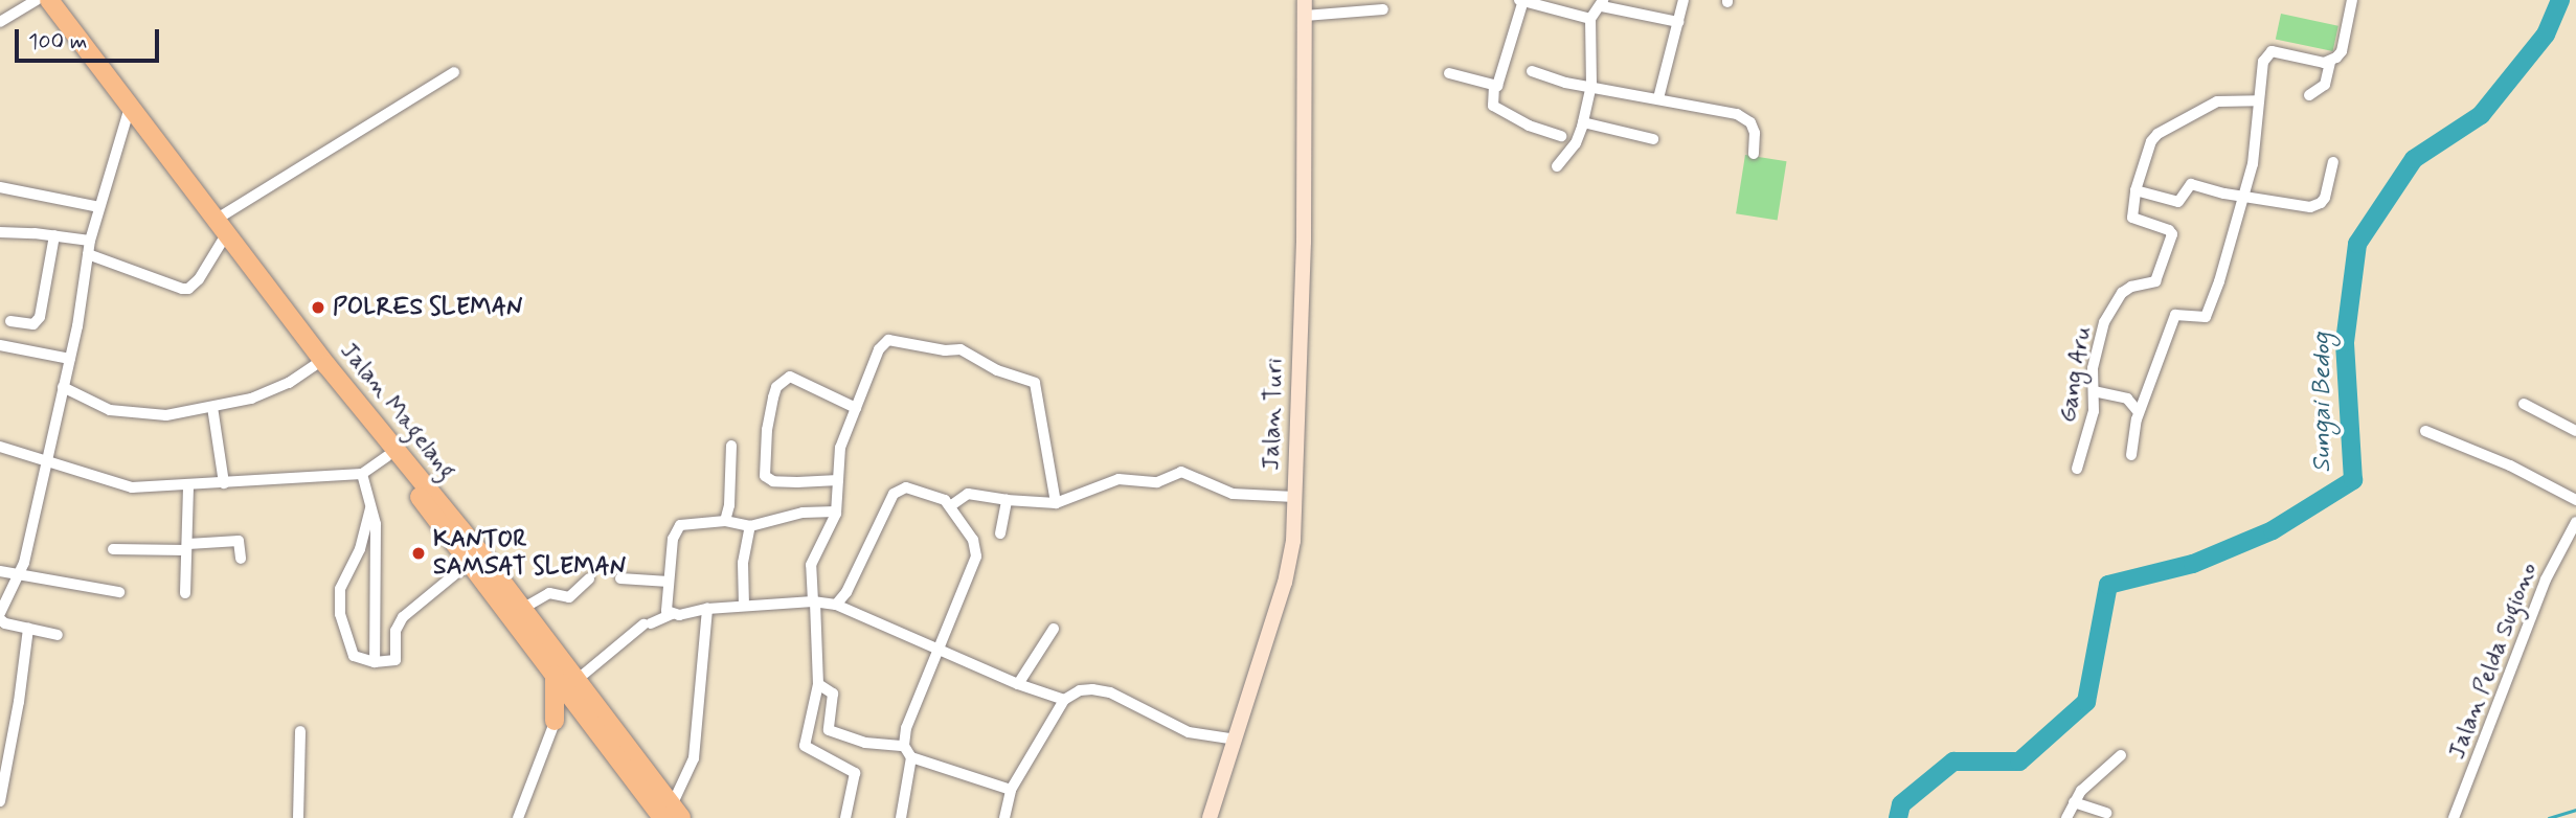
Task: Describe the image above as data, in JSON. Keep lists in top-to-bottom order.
{
  "streets": {
    "highway": ["Jalan Magelang"],
    "main road": ["Jalan Turi"],
    "street": ["Gang Aru", "Jalan Pelda Sugiono"]
  },
  "water": ["Sungai Bedog"],
  "places": ["POLRES SLEMAN", "KANTOR SAMSAT SLEMAN"],
  "scale_bar": "100 m"
}
